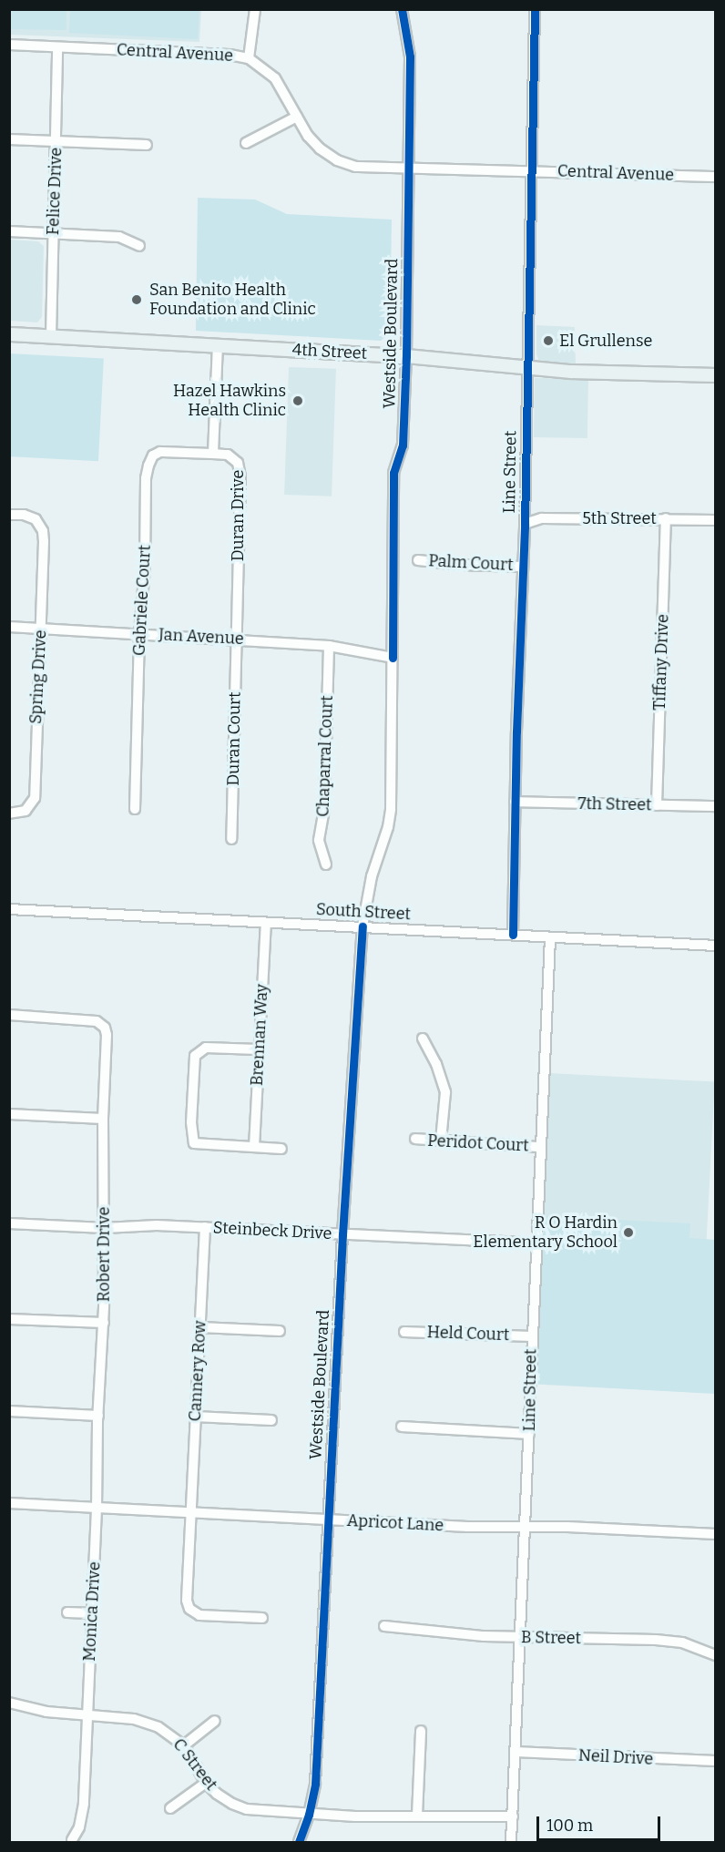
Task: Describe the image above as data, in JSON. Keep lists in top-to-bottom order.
{
  "streets": {
    "main road": ["4th Street"],
    "street": [
      "Central Avenue",
      "Felice Drive",
      "Westside Boulevard",
      "Line Street",
      "Duran Drive",
      "5th Street",
      "Palm Court",
      "Gabriele Court",
      "Jan Avenue",
      "Tiffany Drive",
      "Spring Drive",
      "Duran Court",
      "Chaparral Court",
      "7th Street",
      "South Street",
      "Brennan Way",
      "Peridot Court",
      "Steinbeck Drive",
      "Robert Drive",
      "Held Court",
      "Cannery Row",
      "Apricot Lane",
      "Monica Drive",
      "B Street",
      "Neil Drive",
      "C Street"
    ]
  },
  "crossings": [
    ["Central Avenue", "Felice Drive"],
    ["Central Avenue", "Westside Boulevard"],
    ["Central Avenue", "Line Street"],
    ["Felice Drive", "4th Street"],
    ["Westside Boulevard", "4th Street"],
    ["Westside Boulevard", "Jan Avenue"],
    ["Westside Boulevard", "South Street"],
    ["Westside Boulevard", "Steinbeck Drive"],
    ["Westside Boulevard", "Apricot Lane"],
    ["Westside Boulevard", "C Street"],
    ["4th Street", "Line Street"],
    ["4th Street", "Duran Drive"],
    ["Line Street", "5th Street"],
    ["Line Street", "Palm Court"],
    ["Line Street", "7th Street"],
    ["Line Street", "South Street"],
    ["Line Street", "Peridot Court"],
    ["Line Street", "Steinbeck Drive"],
    ["Line Street", "Held Court"],
    ["Line Street", "Apricot Lane"],
    ["Line Street", "B Street"],
    ["Line Street", "Neil Drive"],
    ["Line Street", "C Street"],
    ["Duran Drive", "Gabriele Court"],
    ["Duran Drive", "Jan Avenue"],
    ["Duran Drive", "Duran Court"],
    ["5th Street", "Tiffany Drive"],
    ["Gabriele Court", "Jan Avenue"],
    ["Jan Avenue", "Spring Drive"],
    ["Jan Avenue", "Duran Court"],
    ["Jan Avenue", "Chaparral Court"],
    ["Tiffany Drive", "7th Street"],
    ["South Street", "Brennan Way"],
    ["Steinbeck Drive", "Robert Drive"],
    ["Steinbeck Drive", "Cannery Row"],
    ["Robert Drive", "Apricot Lane"],
    ["Robert Drive", "Monica Drive"],
    ["Cannery Row", "Apricot Lane"],
    ["Apricot Lane", "Monica Drive"],
    ["Monica Drive", "C Street"]
  ],
  "places": [
    "San Benito Health Foundation and Clinic",
    "El Grullense",
    "Hazel Hawkins Health Clinic",
    "R O Hardin Elementary School"
  ],
  "scale_bar": "100 m"
}
